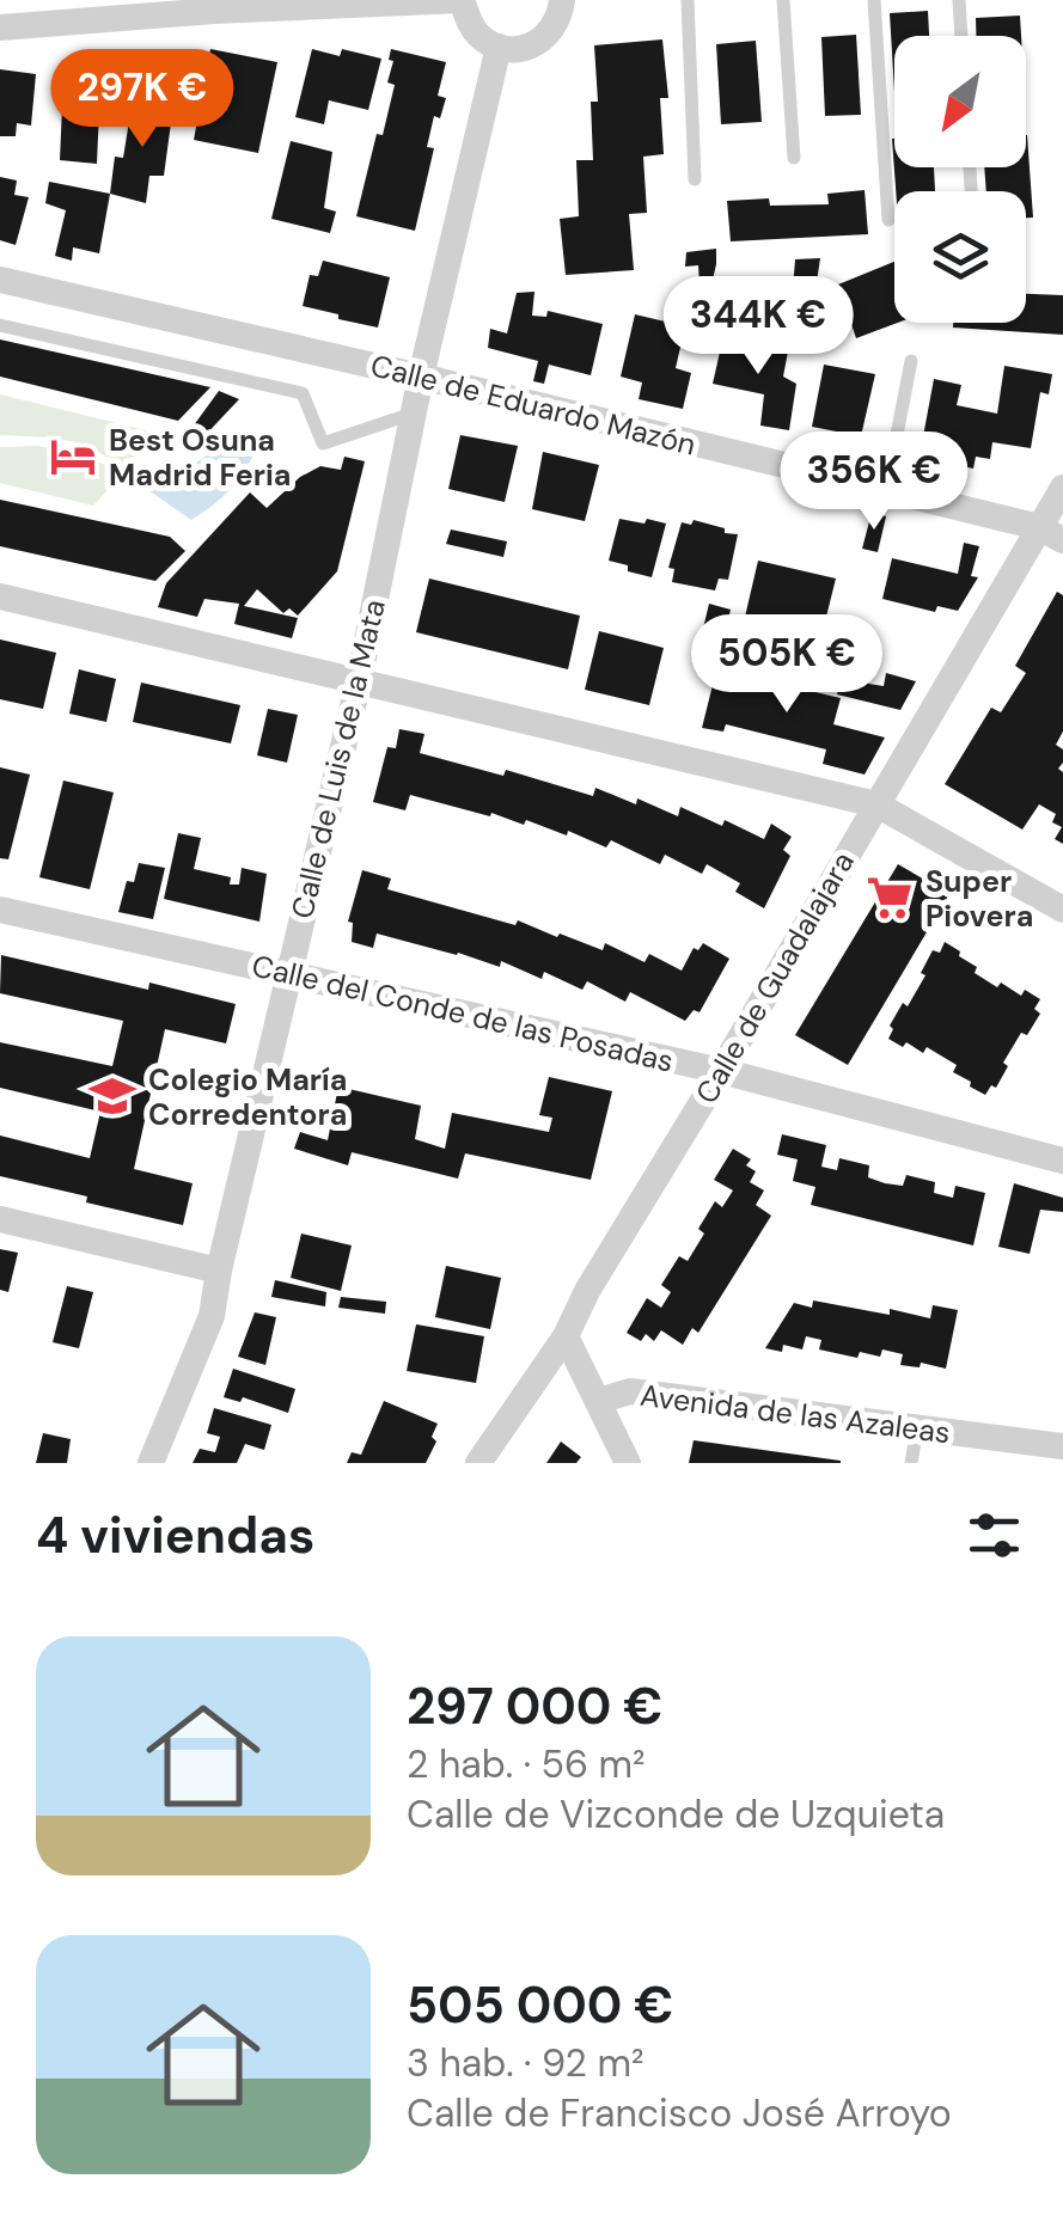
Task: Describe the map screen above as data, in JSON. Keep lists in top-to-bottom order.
{
  "streets": {
    "street": [
      "Calle de Eduardo Mazón",
      "Calle de Luis de la Mata",
      "Calle de Guadalajara",
      "Calle del Conde de las Posadas",
      "Avenida de las Azaleas"
    ]
  },
  "crossings": [
    ["Calle de Eduardo Mazón", "Calle de Luis de la Mata"],
    ["Calle de Eduardo Mazón", "Calle de Guadalajara"],
    ["Calle de Luis de la Mata", "Calle del Conde de las Posadas"],
    ["Calle de Guadalajara", "Calle del Conde de las Posadas"]
  ],
  "places": {
    "hotel": ["Best Osuna Madrid Feria"],
    "supermarket": ["Super Piovera"],
    "school or university": ["Colegio María Corredentora"]
  },
  "north": "bottom left",
  "page": {
    "price": [
      "297K €",
      "344K €",
      "356K €",
      "505K €"
    ],
    "heading": "4 viviendas",
    "list": [
      {
        "name": "297 000 €",
        "note": "2 hab. · 56 m² · Calle de Vizconde de Uzquieta"
      },
      {
        "name": "505 000 €",
        "note": "3 hab. · 92 m² · Calle de Francisco José Arroyo"
      }
    ]
  }
}
